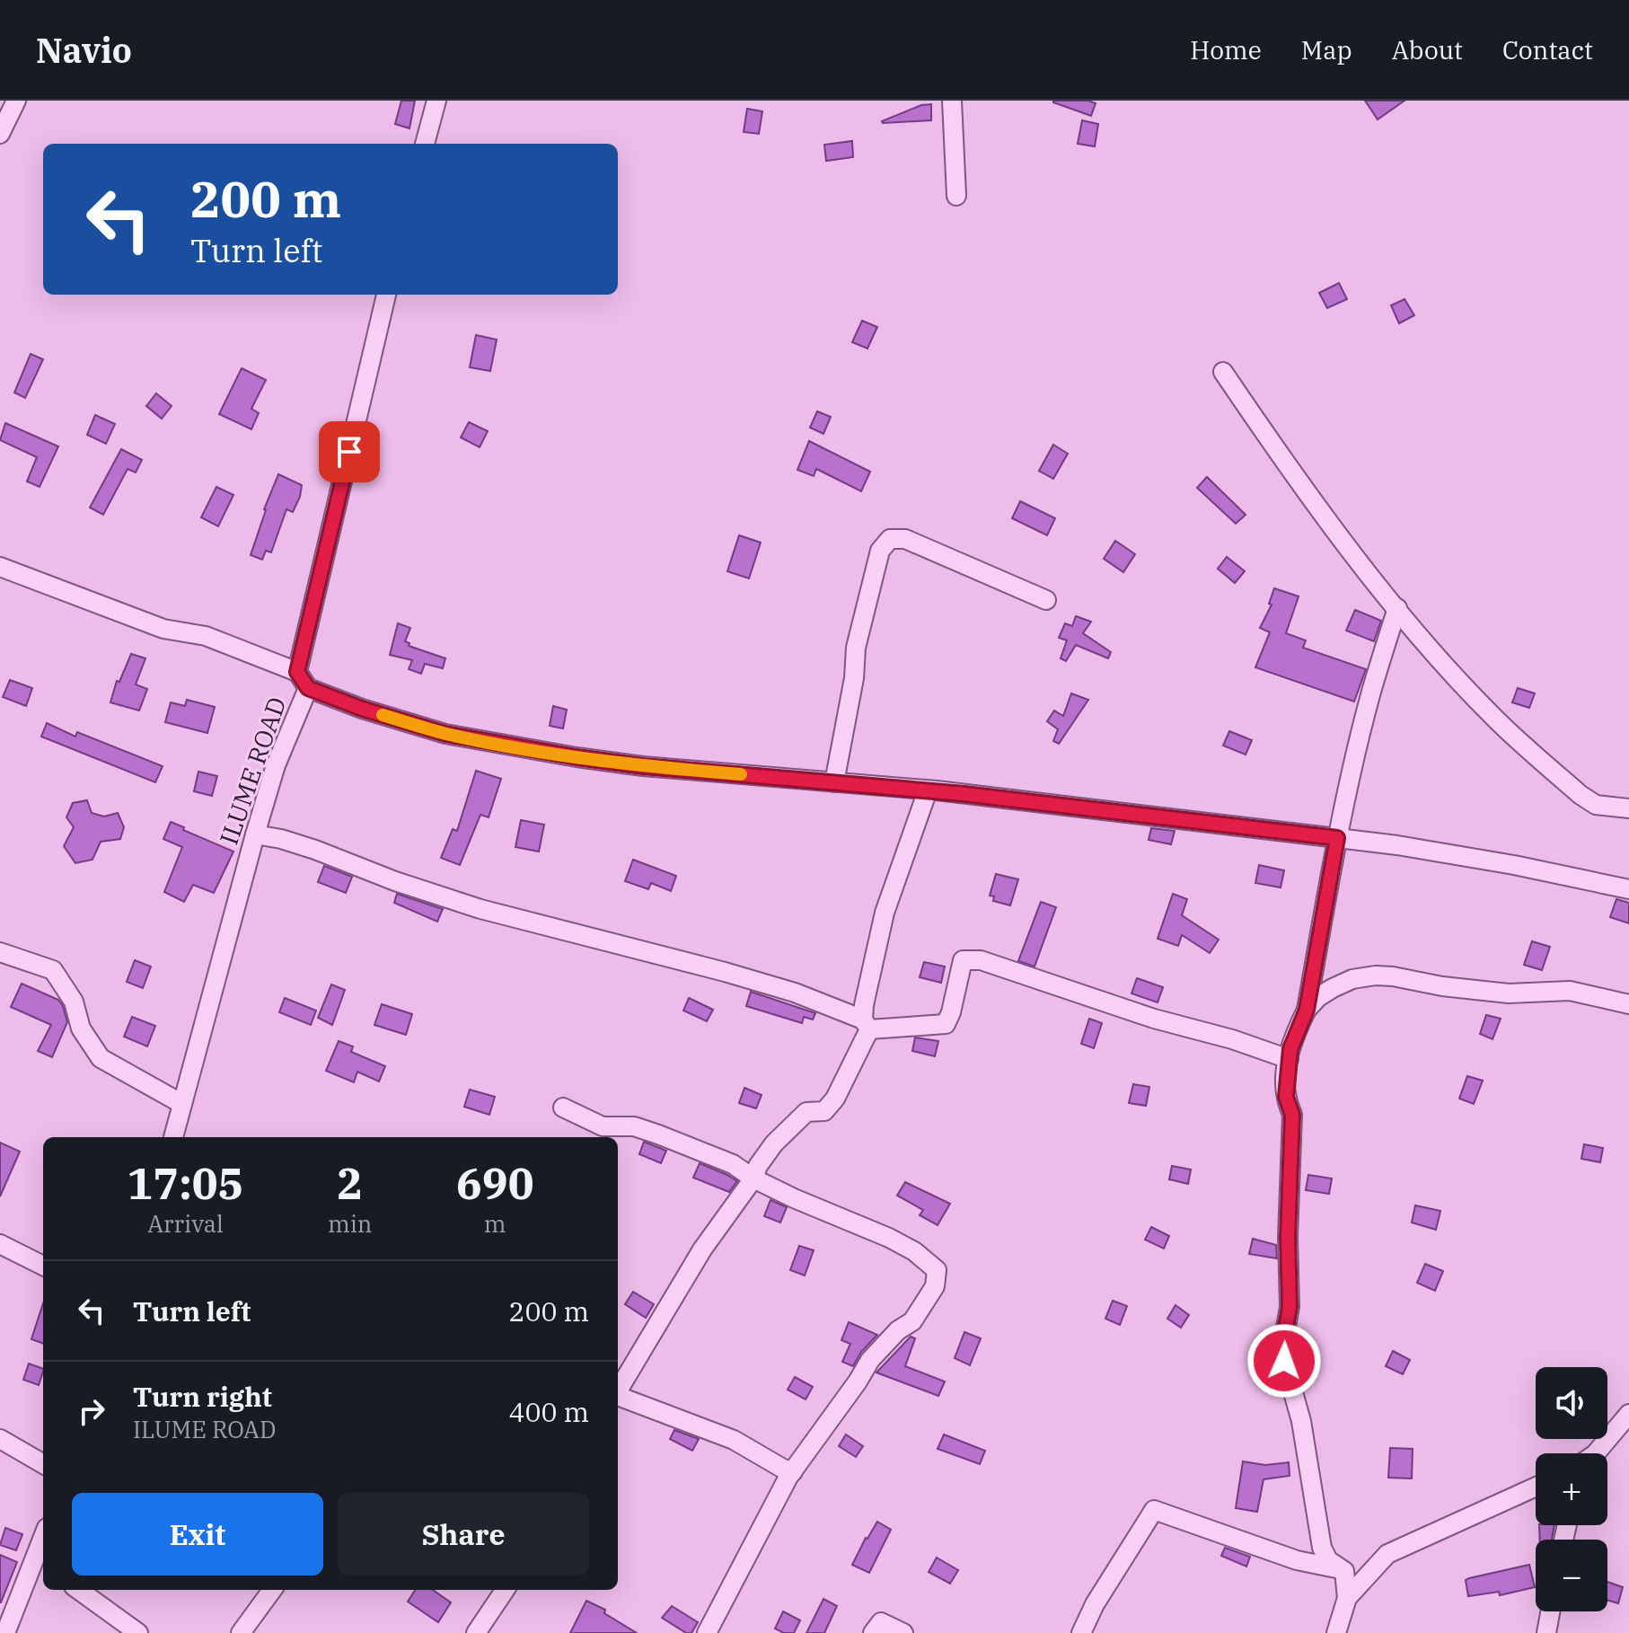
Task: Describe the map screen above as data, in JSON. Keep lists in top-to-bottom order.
{
  "streets": {
    "street": ["ILUME ROAD"]
  },
  "page": {
    "header": "Navio",
    "nav": [
      "Home",
      "Map",
      "About",
      "Contact"
    ],
    "turn": ["200 m", "Turn left"],
    "eta": [
      "17:05",
      "Arrival",
      "2",
      "min",
      "690",
      "m"
    ],
    "list": [
      {
        "name": "Turn left",
        "value": "200 m"
      },
      {
        "name": "Turn right",
        "note": "ILUME ROAD",
        "value": "400 m"
      }
    ],
    "map_buttons": ["+", "−"],
    "buttons": ["Exit", "Share"]
  }
}
